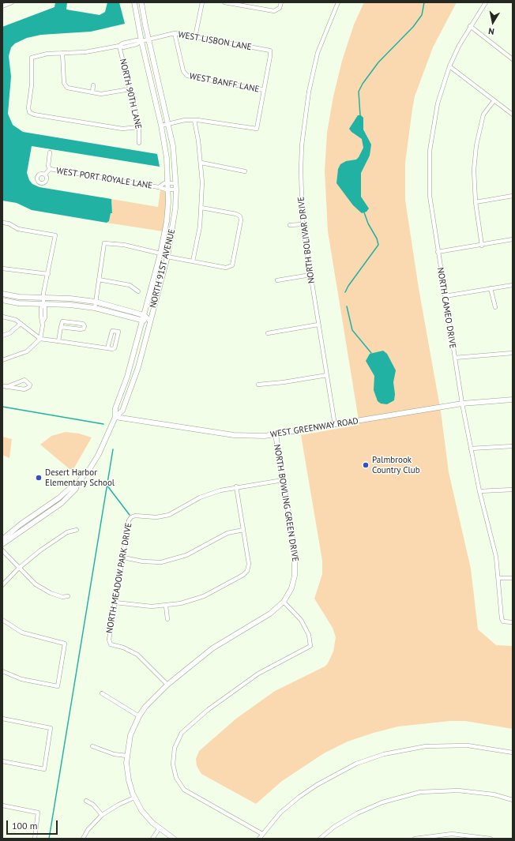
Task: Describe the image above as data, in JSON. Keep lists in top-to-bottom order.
{
  "streets": {
    "street": [
      "WEST LISBON LANE",
      "WEST BANFF LANE",
      "NORTH 90TH LANE",
      "WEST PORT ROYALE LANE",
      "NORTH BOLIVAR DRIVE",
      "NORTH 91ST AVENUE",
      "NORTH CAMEO DRIVE",
      "WEST GREENWAY ROAD",
      "NORTH BOWLING GREEN DRIVE",
      "NORTH MEADOW PARK DRIVE"
    ]
  },
  "crossings": [
    ["WEST LISBON LANE", "WEST BANFF LANE"],
    ["WEST LISBON LANE", "NORTH 90TH LANE"],
    ["WEST LISBON LANE", "NORTH 91ST AVENUE"],
    ["WEST PORT ROYALE LANE", "NORTH 91ST AVENUE"],
    ["NORTH BOLIVAR DRIVE", "WEST GREENWAY ROAD"],
    ["NORTH 91ST AVENUE", "WEST GREENWAY ROAD"],
    ["NORTH CAMEO DRIVE", "WEST GREENWAY ROAD"],
    ["WEST GREENWAY ROAD", "NORTH BOWLING GREEN DRIVE"],
    ["NORTH BOWLING GREEN DRIVE", "NORTH MEADOW PARK DRIVE"]
  ],
  "places": ["Palmbrook Country Club", "Desert Harbor Elementary School"],
  "scale_bar": "100 m",
  "north": "bottom"
}
